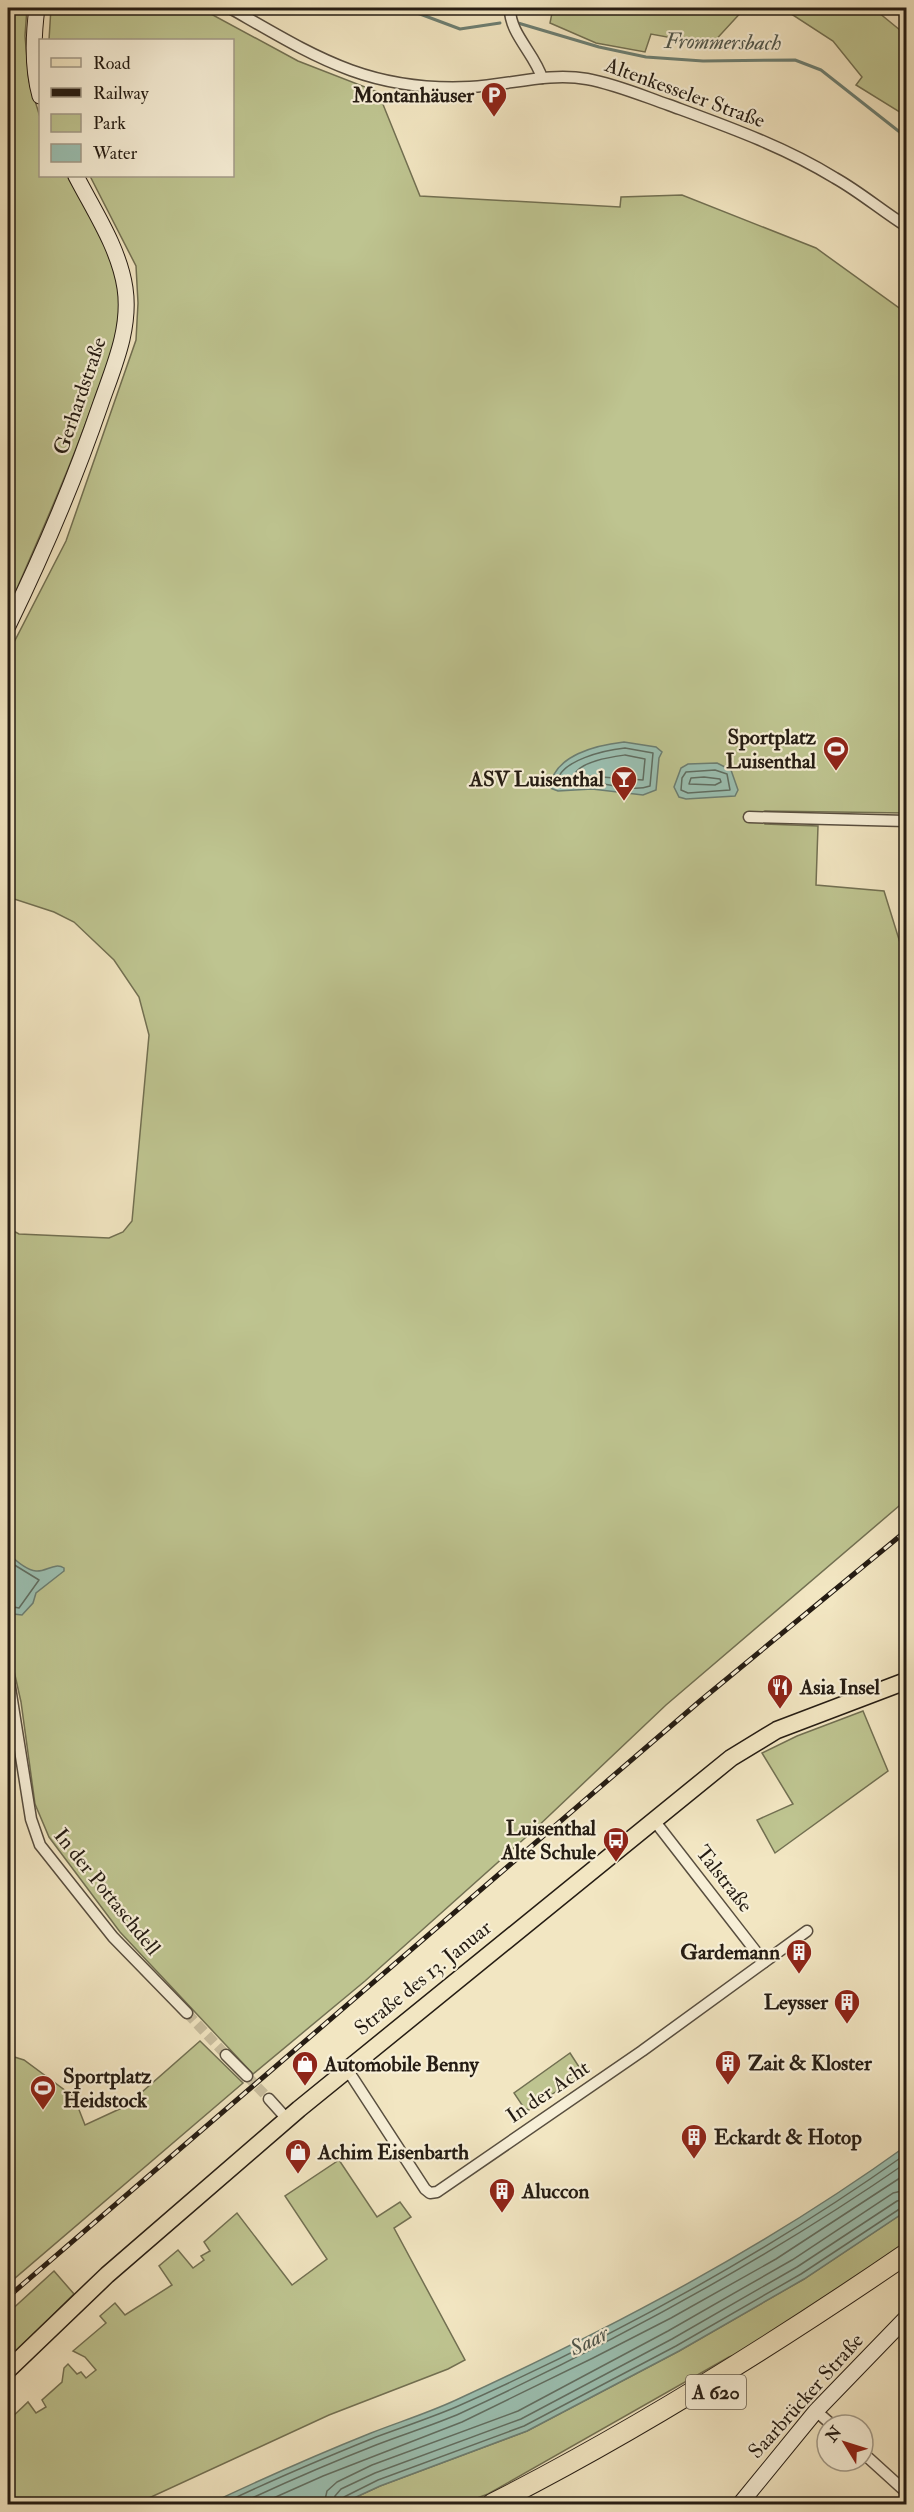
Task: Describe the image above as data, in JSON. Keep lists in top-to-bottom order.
{
  "streets": {
    "highway": ["A 620"],
    "main road": ["Straße des 13. Januar"],
    "street": [
      "Altenkesseler Straße",
      "Gerhardstraße",
      "Talstraße",
      "In der Pottaschdell",
      "In der Acht",
      "Saarbrücker Straße"
    ]
  },
  "crossings": [
    ["Talstraße", "Straße des 13. Januar"],
    ["Talstraße", "In der Acht"],
    ["Straße des 13. Januar", "In der Acht"]
  ],
  "water": ["Frommersbach", "Saar"],
  "places": {
    "parking": ["Montanhäuser"],
    "sports": ["Sportplatz Luisenthal", "Sportplatz Heidstock"],
    "bar": ["ASV Luisenthal"],
    "restaurant": ["Asia Insel"],
    "bus stop": ["Luisenthal Alte Schule"],
    "building": [
      "Gardemann",
      "Leysser",
      "Zait & Kloster",
      "Eckardt & Hotop",
      "Aluccon"
    ],
    "shop": ["Automobile Benny", "Achim Eisenbarth"]
  },
  "legend": [
    "Road",
    "Railway",
    "Park",
    "Water"
  ],
  "north": "top left"
}
